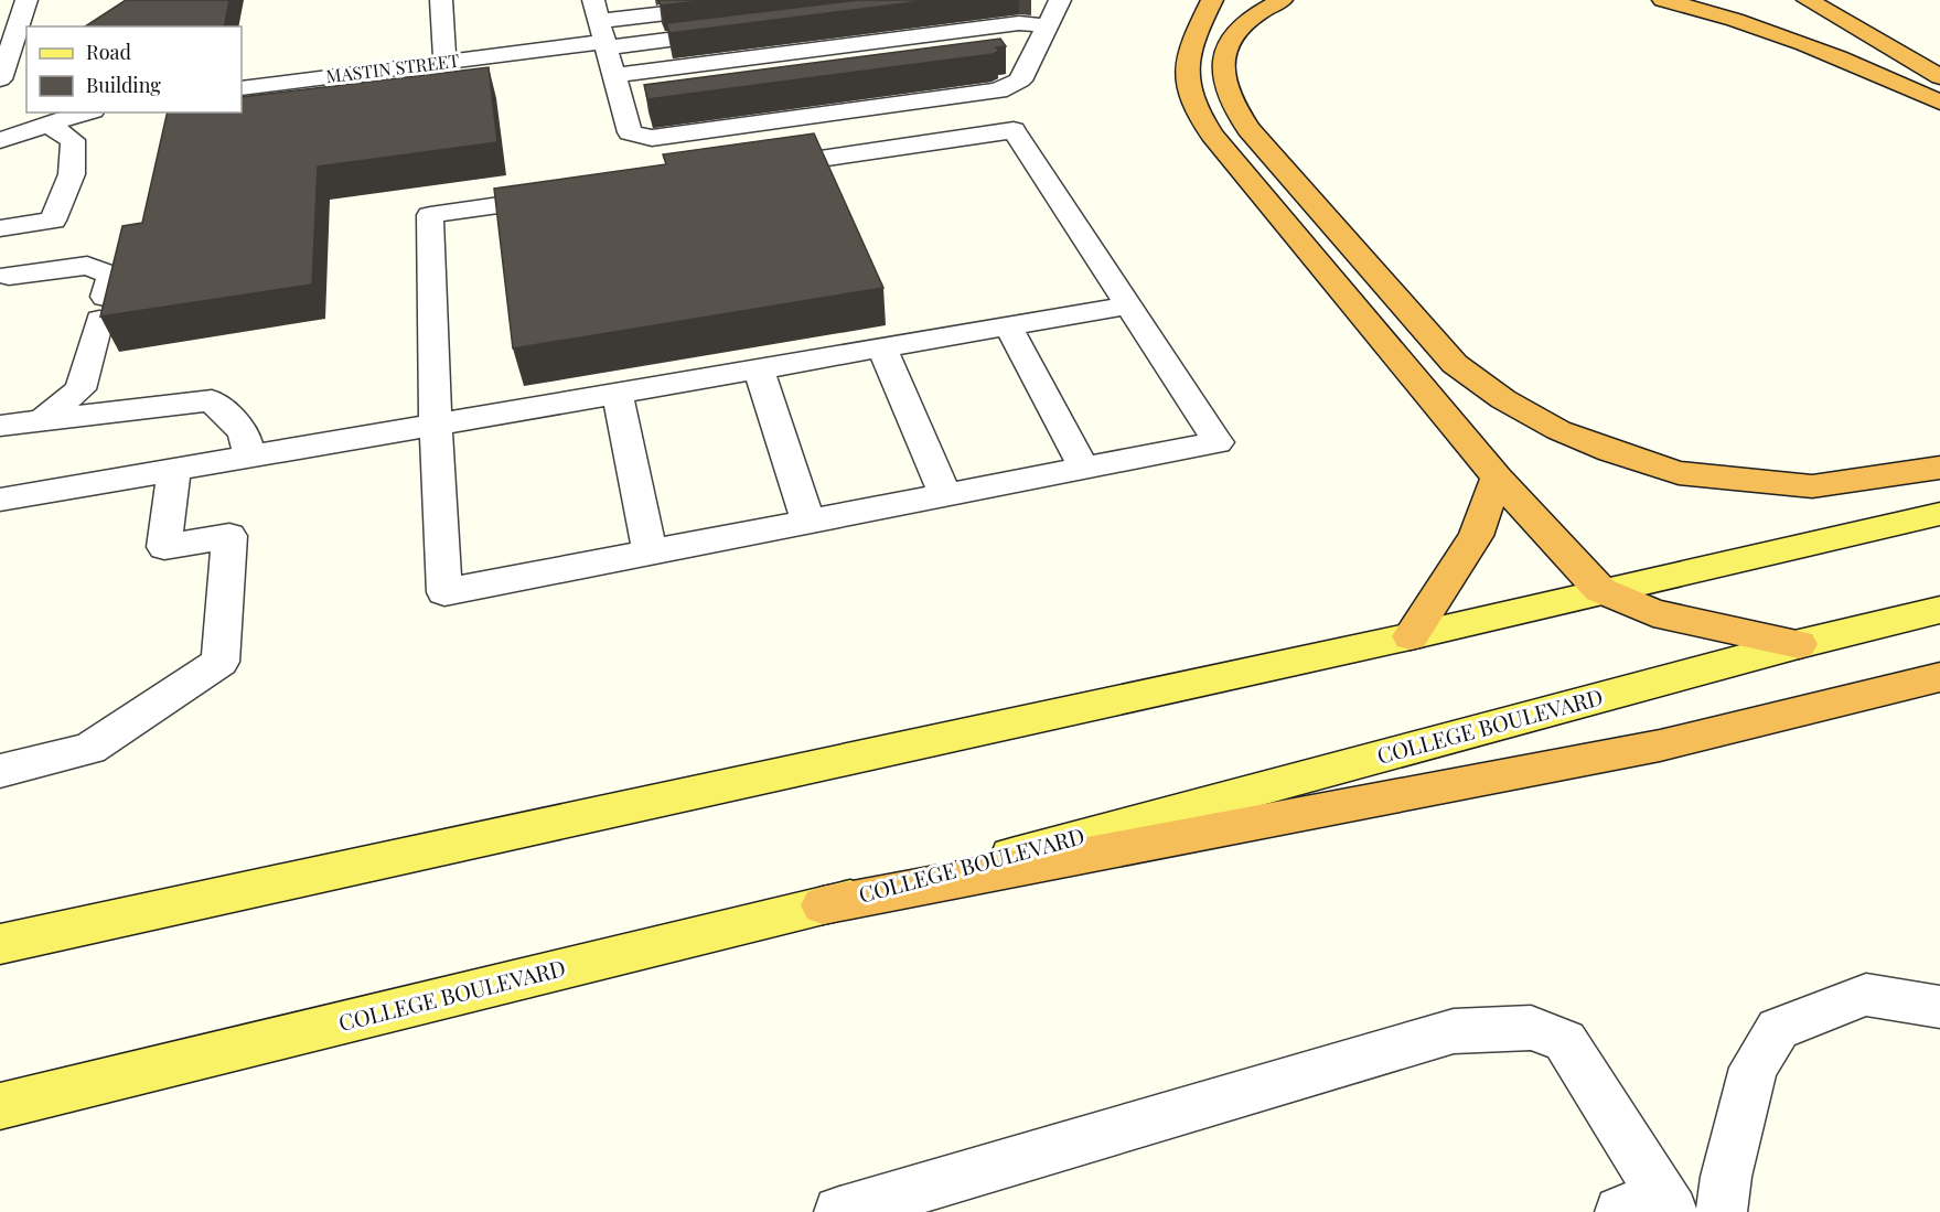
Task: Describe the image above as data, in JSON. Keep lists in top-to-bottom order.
{
  "streets": {
    "main road": ["COLLEGE BOULEVARD"],
    "street": ["MASTIN STREET"]
  },
  "legend": ["Road", "Building"]
}
